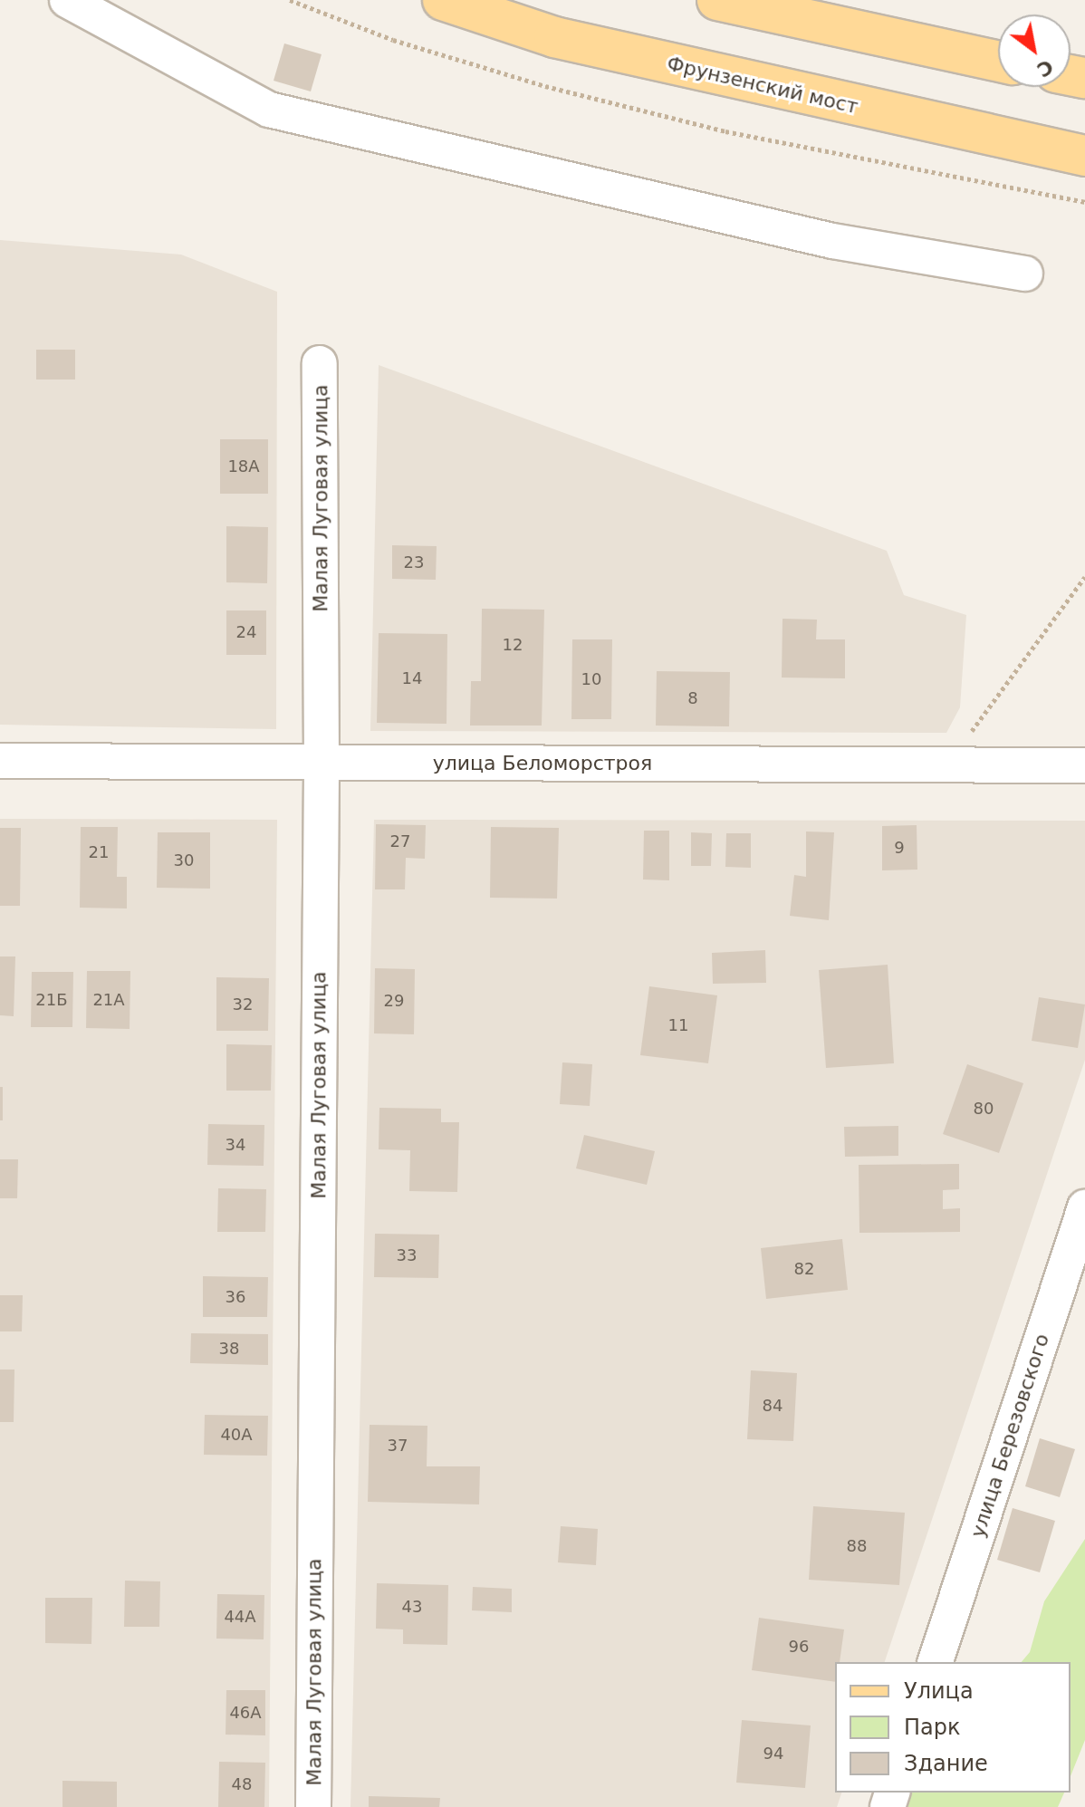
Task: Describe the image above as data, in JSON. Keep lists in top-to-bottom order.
{
  "streets": {
    "main road": ["Фрунзенский мост"],
    "street": ["Малая Луговая улица", "улица Беломорстроя", "улица Березовского"]
  },
  "crossings": [
    ["Малая Луговая улица", "улица Беломорстроя"]
  ],
  "house_numbers": [
    "18А",
    "23",
    "24",
    "12",
    "14",
    "10",
    "8",
    "27",
    "9",
    "21",
    "30",
    "21Б",
    "21А",
    "29",
    "32",
    "11",
    "80",
    "34",
    "33",
    "82",
    "36",
    "38",
    "84",
    "40А",
    "37",
    "88",
    "43",
    "44А",
    "96",
    "46А",
    "94",
    "48"
  ],
  "legend": ["Улица", "Парк", "Здание"],
  "north": "bottom right"
}
